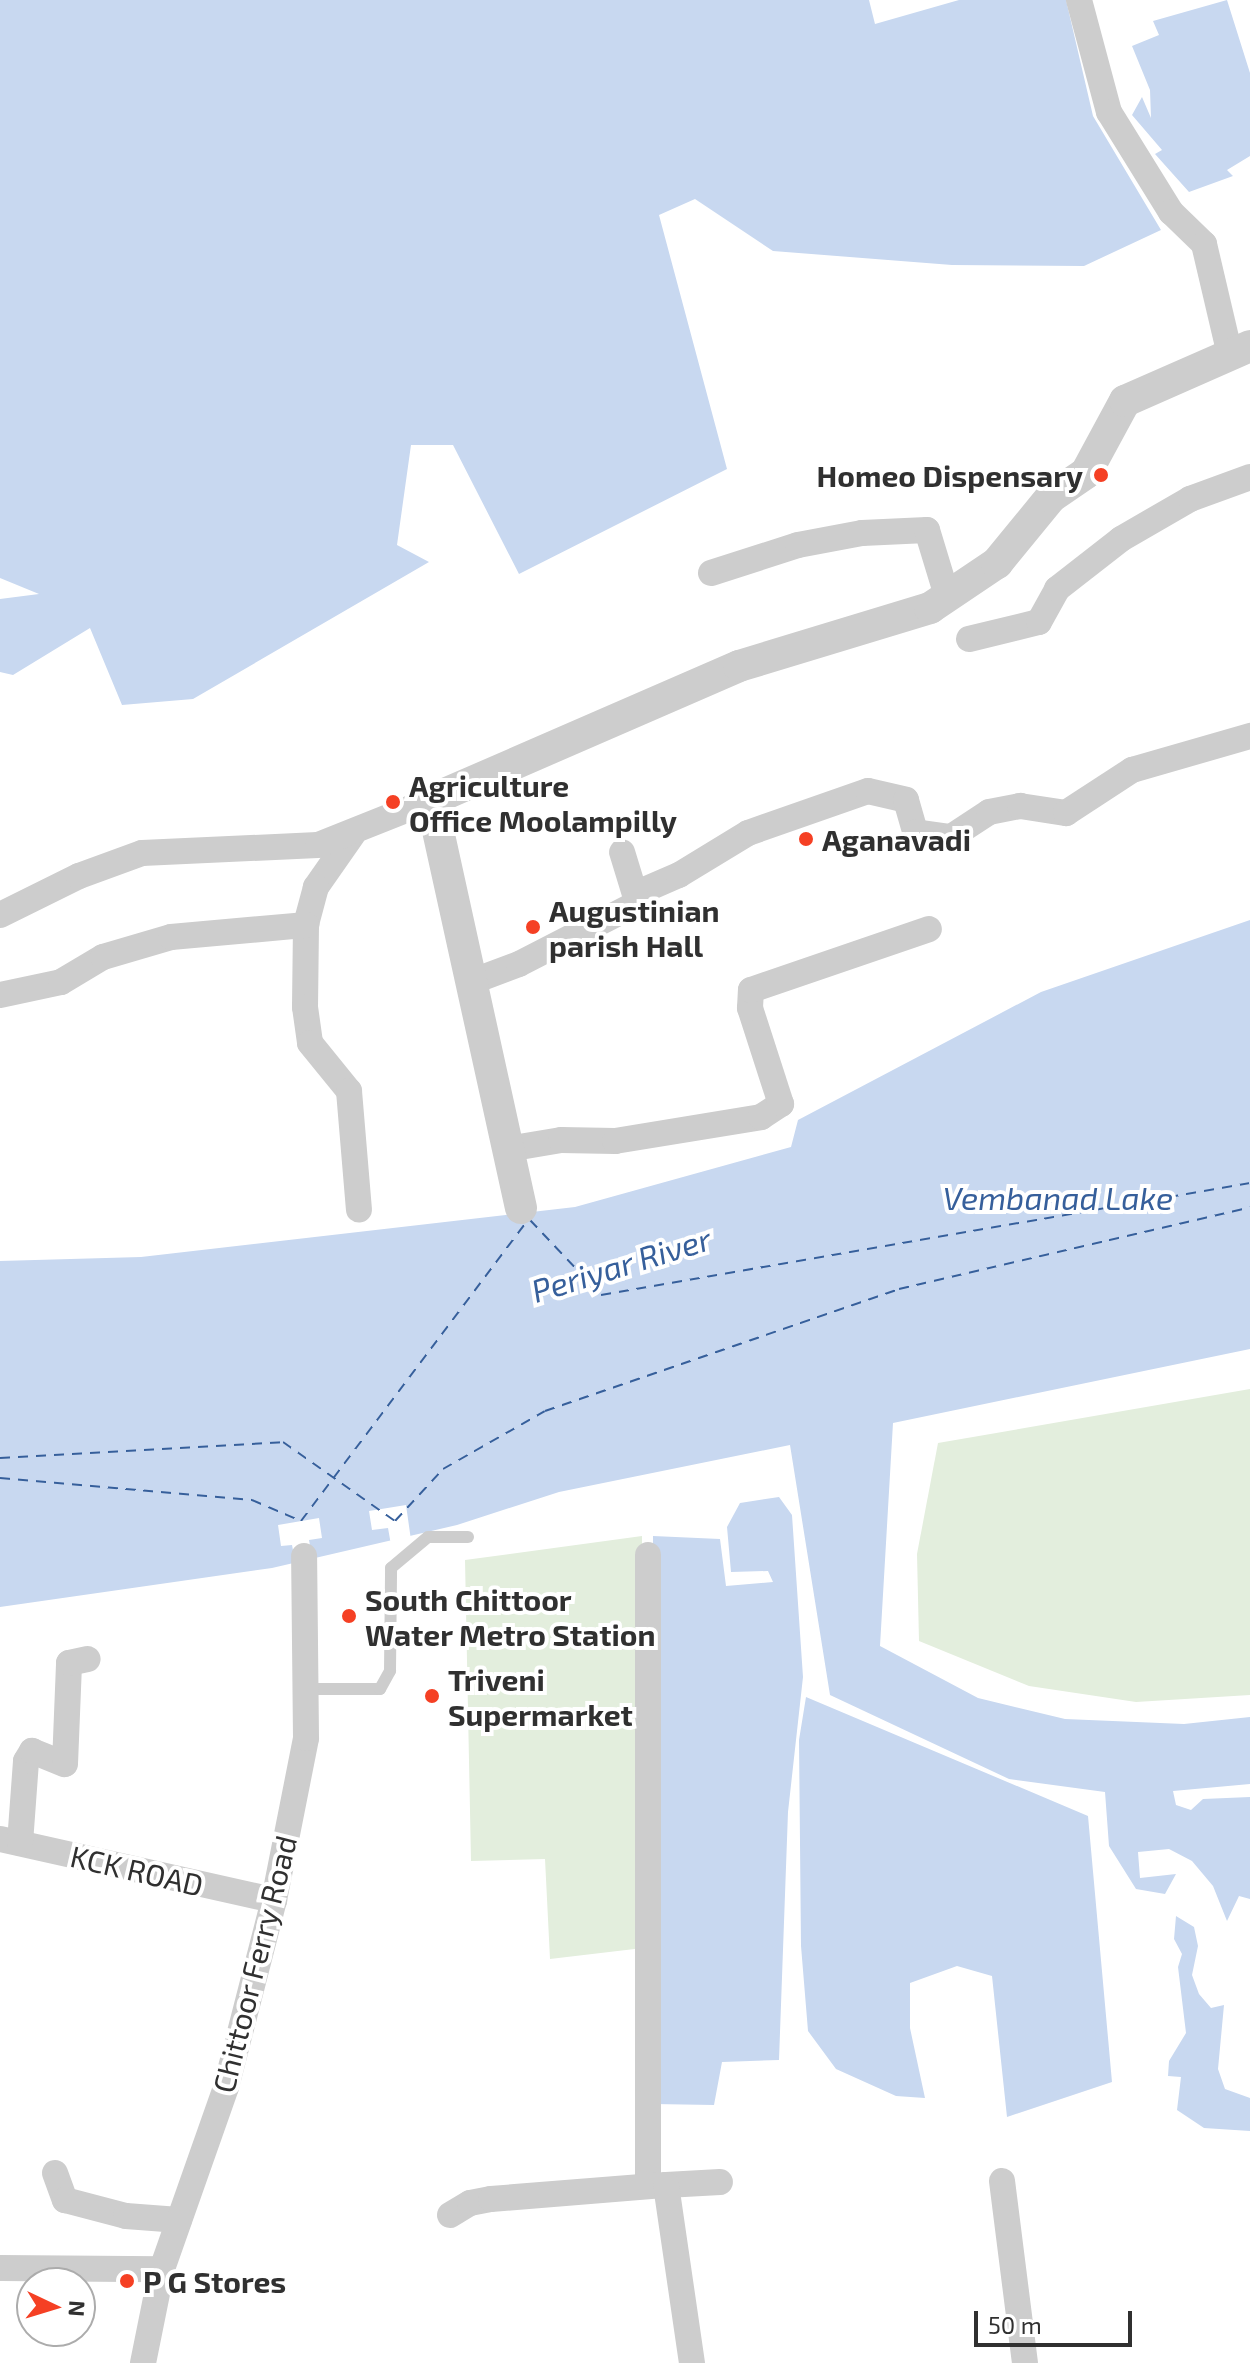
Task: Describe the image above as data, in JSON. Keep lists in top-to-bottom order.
{
  "streets": {
    "street": ["KCK ROAD", "Chittoor Ferry Road"]
  },
  "crossings": [
    ["KCK ROAD", "Chittoor Ferry Road"]
  ],
  "water": ["Vembanad Lake", "Periyar River"],
  "places": [
    "Homeo Dispensary",
    "Agriculture Office Moolampilly",
    "Aganavadi",
    "Augustinian parish Hall",
    "South Chittoor Water Metro Station",
    "Triveni Supermarket",
    "P G Stores"
  ],
  "scale_bar": "50 m",
  "north": "right"
}
